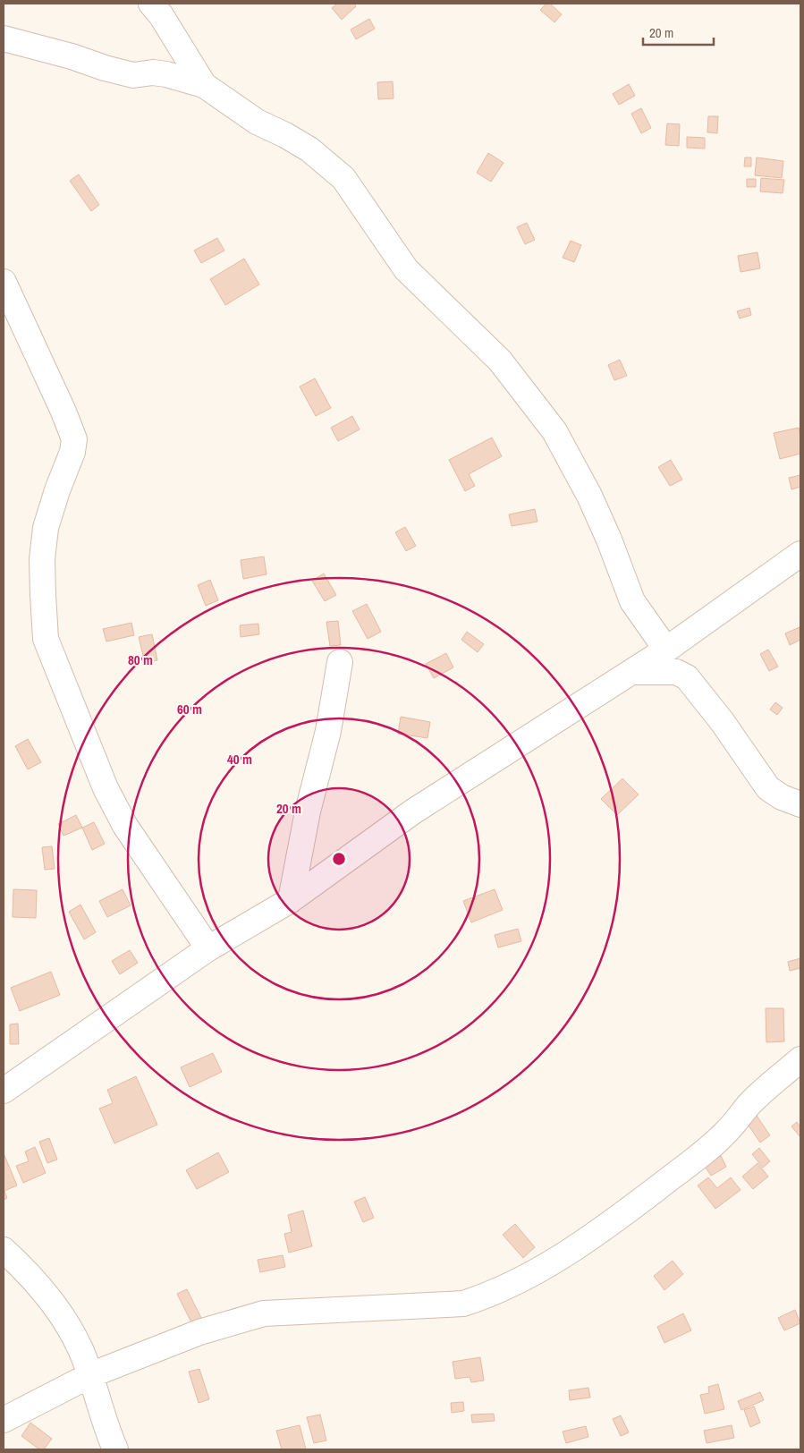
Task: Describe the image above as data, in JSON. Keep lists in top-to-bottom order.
{
  "scale_bar": "20 m",
  "rings": [
    "80 m",
    "60 m",
    "40 m",
    "20 m"
  ]
}
